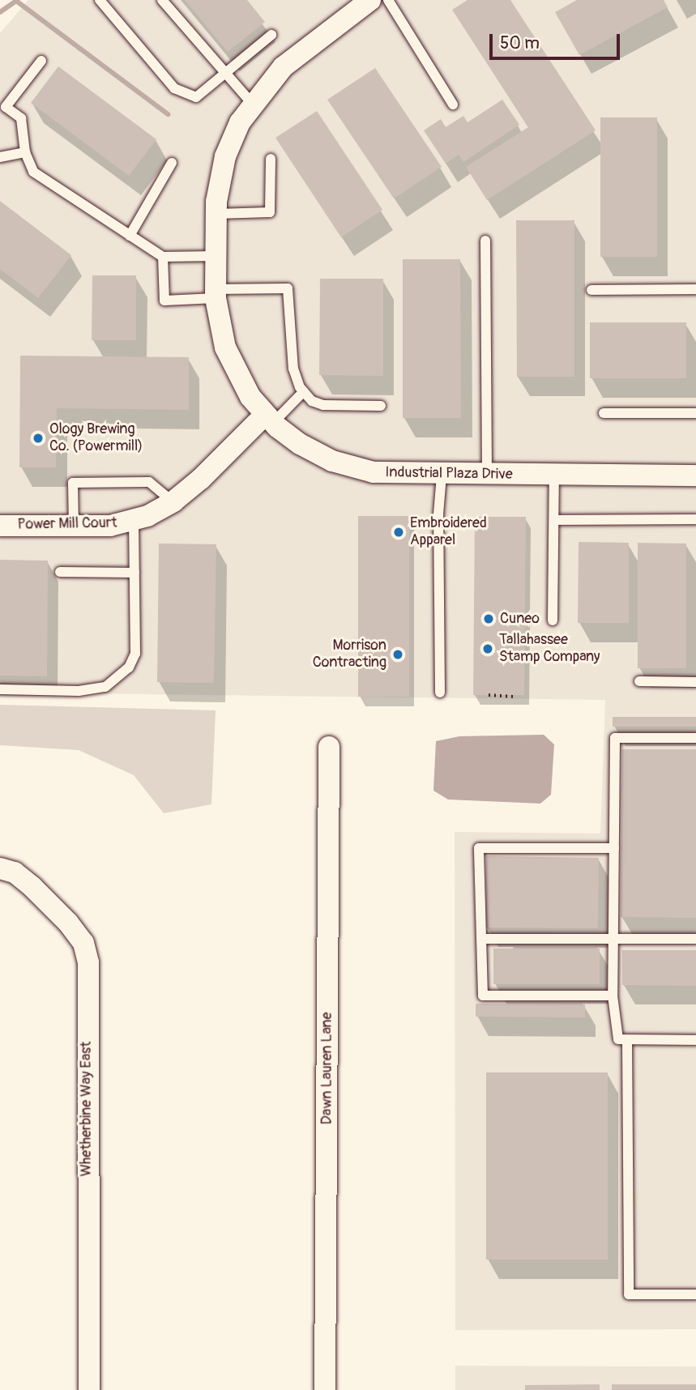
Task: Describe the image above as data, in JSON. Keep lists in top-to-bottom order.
{
  "streets": {
    "street": [
      "Industrial Plaza Drive",
      "Power Mill Court",
      "Dawn Lauren Lane",
      "Whetherbine Way East"
    ]
  },
  "crossings": [
    ["Industrial Plaza Drive", "Power Mill Court"]
  ],
  "places": [
    "Ology Brewing Co. (Powermill)",
    "Embroidered Apparel",
    "Cuneo",
    "Tallahassee Stamp Company",
    "Morrison Contracting"
  ],
  "scale_bar": "50 m"
}
